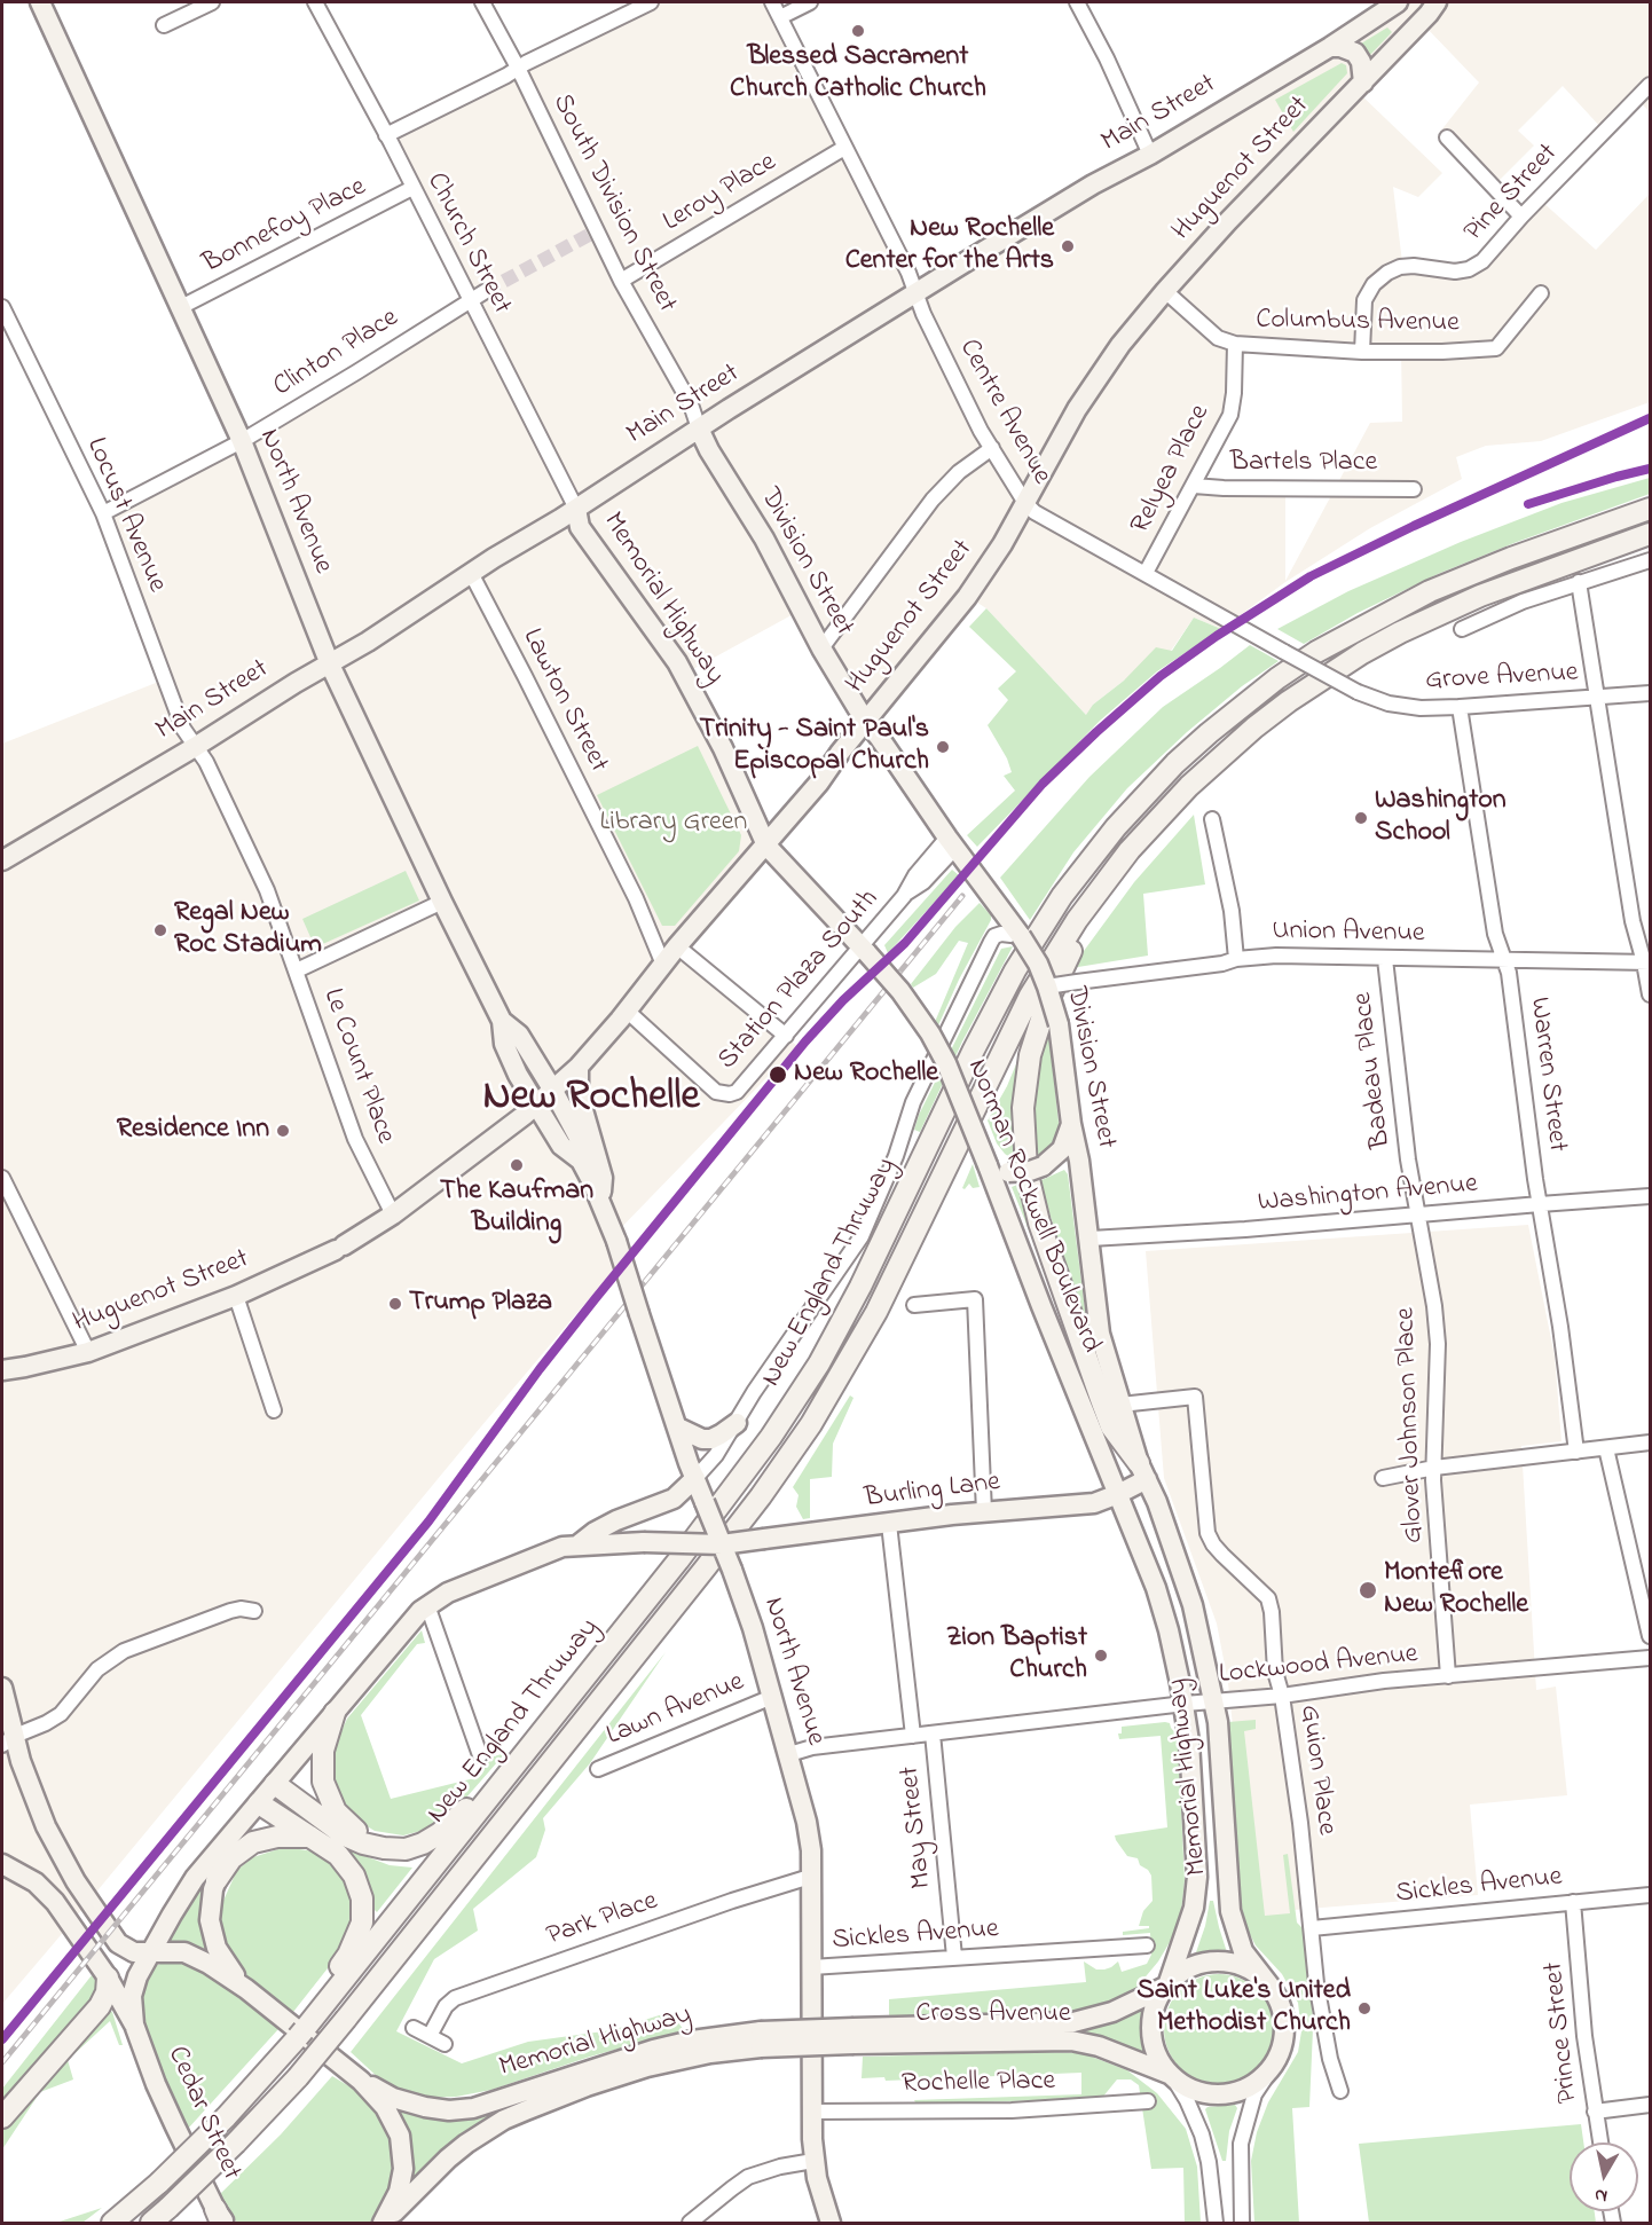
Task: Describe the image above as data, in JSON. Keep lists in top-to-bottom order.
{
  "streets": {
    "highway": ["New England Thruway"],
    "main road": [
      "Main Street",
      "Huguenot Street",
      "North Avenue",
      "Division Street",
      "Memorial Highway",
      "Norman Rockwell Boulevard",
      "Burling Lane",
      "Cross Avenue",
      "Cedar Street"
    ],
    "street": [
      "Leroy Place",
      "Pine Street",
      "South Division Street",
      "Bonnefoy Place",
      "Church Street",
      "Columbus Avenue",
      "Clinton Place",
      "Centre Avenue",
      "Bartels Place",
      "Relyea Place",
      "Locust Avenue",
      "Grove Avenue",
      "Lawton Street",
      "Union Avenue",
      "Station Plaza South",
      "Le Count Place",
      "Badeau Place",
      "Warren Street",
      "Washington Avenue",
      "Glover Johnson Place",
      "Lockwood Avenue",
      "Lawn Avenue",
      "Guion Place",
      "May Street",
      "Sickles Avenue",
      "Park Place",
      "Prince Street",
      "Rochelle Place"
    ]
  },
  "crossings": [
    ["Main Street", "South Division Street"],
    ["Main Street", "Church Street"],
    ["Main Street", "Centre Avenue"],
    ["Main Street", "North Avenue"],
    ["Main Street", "Locust Avenue"],
    ["Main Street", "Division Street"],
    ["Main Street", "Memorial Highway"],
    ["Main Street", "Lawton Street"],
    ["Main Street", "Le Count Place"],
    ["Huguenot Street", "Columbus Avenue"],
    ["Huguenot Street", "Centre Avenue"],
    ["Huguenot Street", "North Avenue"],
    ["Huguenot Street", "Division Street"],
    ["Huguenot Street", "Memorial Highway"],
    ["Huguenot Street", "Lawton Street"],
    ["Huguenot Street", "Station Plaza South"],
    ["Huguenot Street", "Le Count Place"],
    ["Leroy Place", "South Division Street"],
    ["Leroy Place", "Centre Avenue"],
    ["Pine Street", "Columbus Avenue"],
    ["South Division Street", "Division Street"],
    ["Bonnefoy Place", "Church Street"],
    ["Bonnefoy Place", "North Avenue"],
    ["Church Street", "Clinton Place"],
    ["Church Street", "Memorial Highway"],
    ["Columbus Avenue", "Relyea Place"],
    ["Clinton Place", "North Avenue"],
    ["Clinton Place", "Locust Avenue"],
    ["Centre Avenue", "Relyea Place"],
    ["Centre Avenue", "Grove Avenue"],
    ["Bartels Place", "Relyea Place"],
    ["North Avenue", "Burling Lane"],
    ["North Avenue", "Lockwood Avenue"],
    ["North Avenue", "Lawn Avenue"],
    ["North Avenue", "Sickles Avenue"],
    ["North Avenue", "Park Place"],
    ["North Avenue", "Rochelle Place"],
    ["Locust Avenue", "Le Count Place"],
    ["Division Street", "Memorial Highway"],
    ["Division Street", "Union Avenue"],
    ["Division Street", "Station Plaza South"],
    ["Division Street", "Washington Avenue"],
    ["Division Street", "Burling Lane"],
    ["Division Street", "Guion Place"],
    ["Memorial Highway", "Station Plaza South"],
    ["Memorial Highway", "Norman Rockwell Boulevard"],
    ["Memorial Highway", "Burling Lane"],
    ["Memorial Highway", "Lockwood Avenue"],
    ["Memorial Highway", "Cross Avenue"],
    ["Grove Avenue", "Warren Street"],
    ["Union Avenue", "Badeau Place"],
    ["Union Avenue", "Warren Street"],
    ["Station Plaza South", "Norman Rockwell Boulevard"],
    ["Badeau Place", "Washington Avenue"],
    ["Badeau Place", "Glover Johnson Place"],
    ["Warren Street", "Washington Avenue"],
    ["Washington Avenue", "Glover Johnson Place"],
    ["Norman Rockwell Boulevard", "Burling Lane"],
    ["Glover Johnson Place", "Lockwood Avenue"],
    ["Burling Lane", "May Street"],
    ["Lockwood Avenue", "Guion Place"],
    ["Lockwood Avenue", "May Street"],
    ["Guion Place", "Sickles Avenue"],
    ["May Street", "Sickles Avenue"],
    ["Sickles Avenue", "Prince Street"]
  ],
  "districts": ["New Rochelle"],
  "parks": ["Library Green"],
  "places": [
    "Blessed Sacrament Church Catholic Church",
    "New Rochelle Center for the Arts",
    "Trinity - Saint Paul's Episcopal Church",
    "Washington School",
    "Regal New Roc Stadium",
    "New Rochelle",
    "Residence Inn",
    "The Kaufman Building",
    "Trump Plaza",
    "Montefiore New Rochelle",
    "Zion Baptist Church",
    "Saint Luke's United Methodist Church"
  ],
  "north": "bottom"
}
